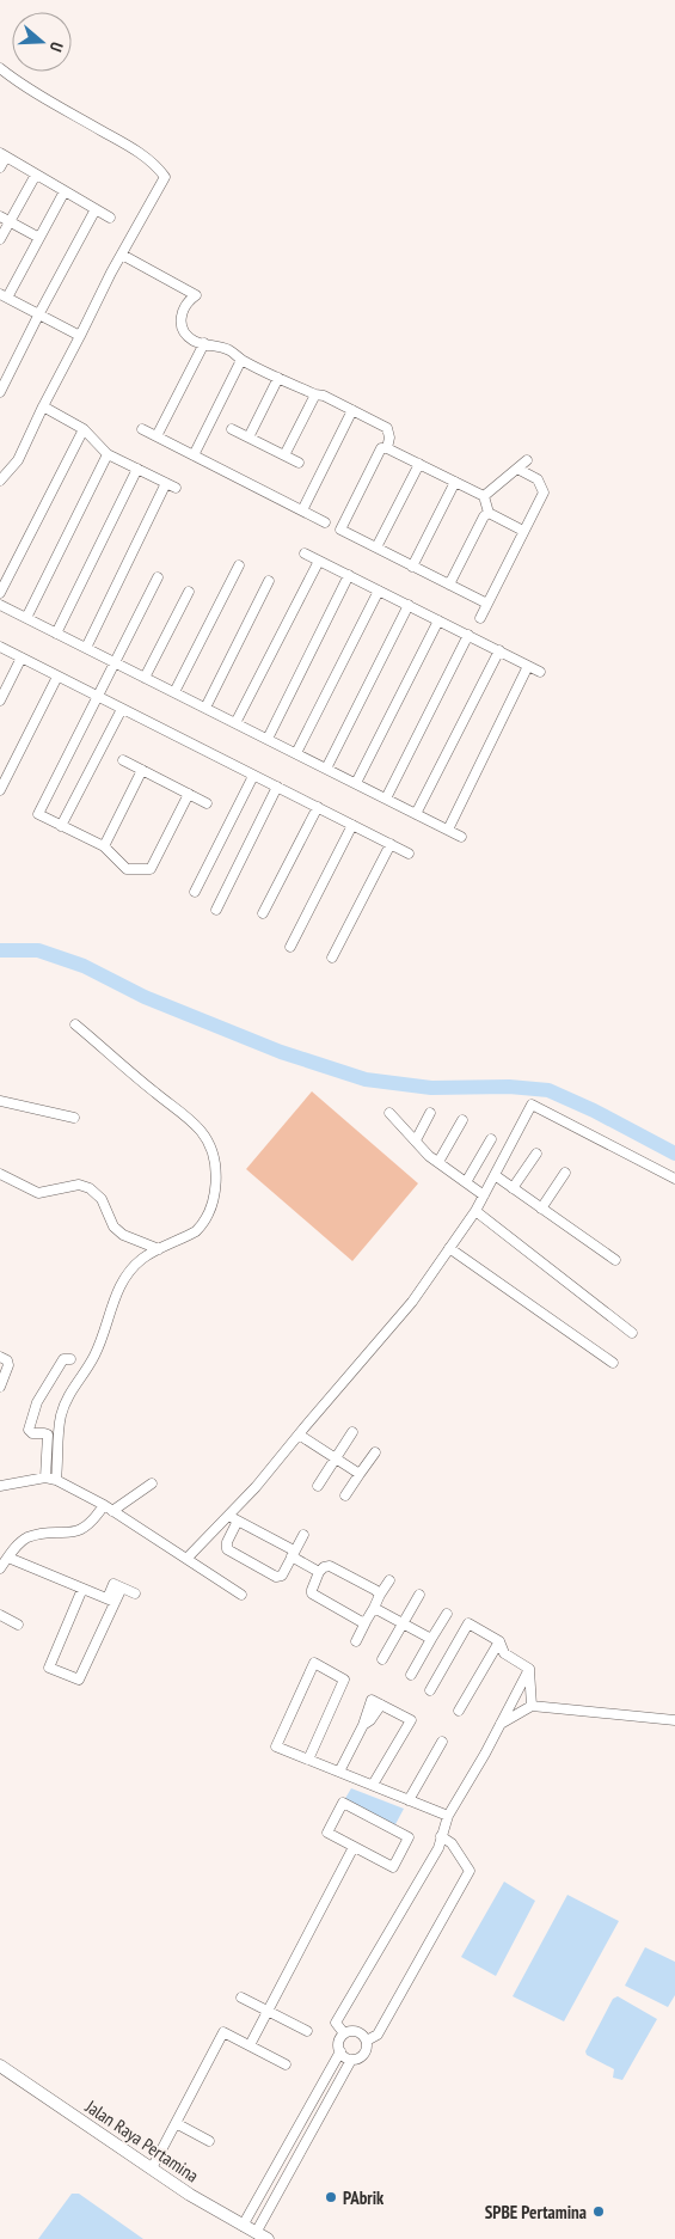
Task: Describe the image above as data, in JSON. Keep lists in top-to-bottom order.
{
  "streets": {
    "main road": ["Jalan Raya Pertamina"]
  },
  "places": ["PAbrik", "SPBE Pertamina"],
  "north": "right"
}
